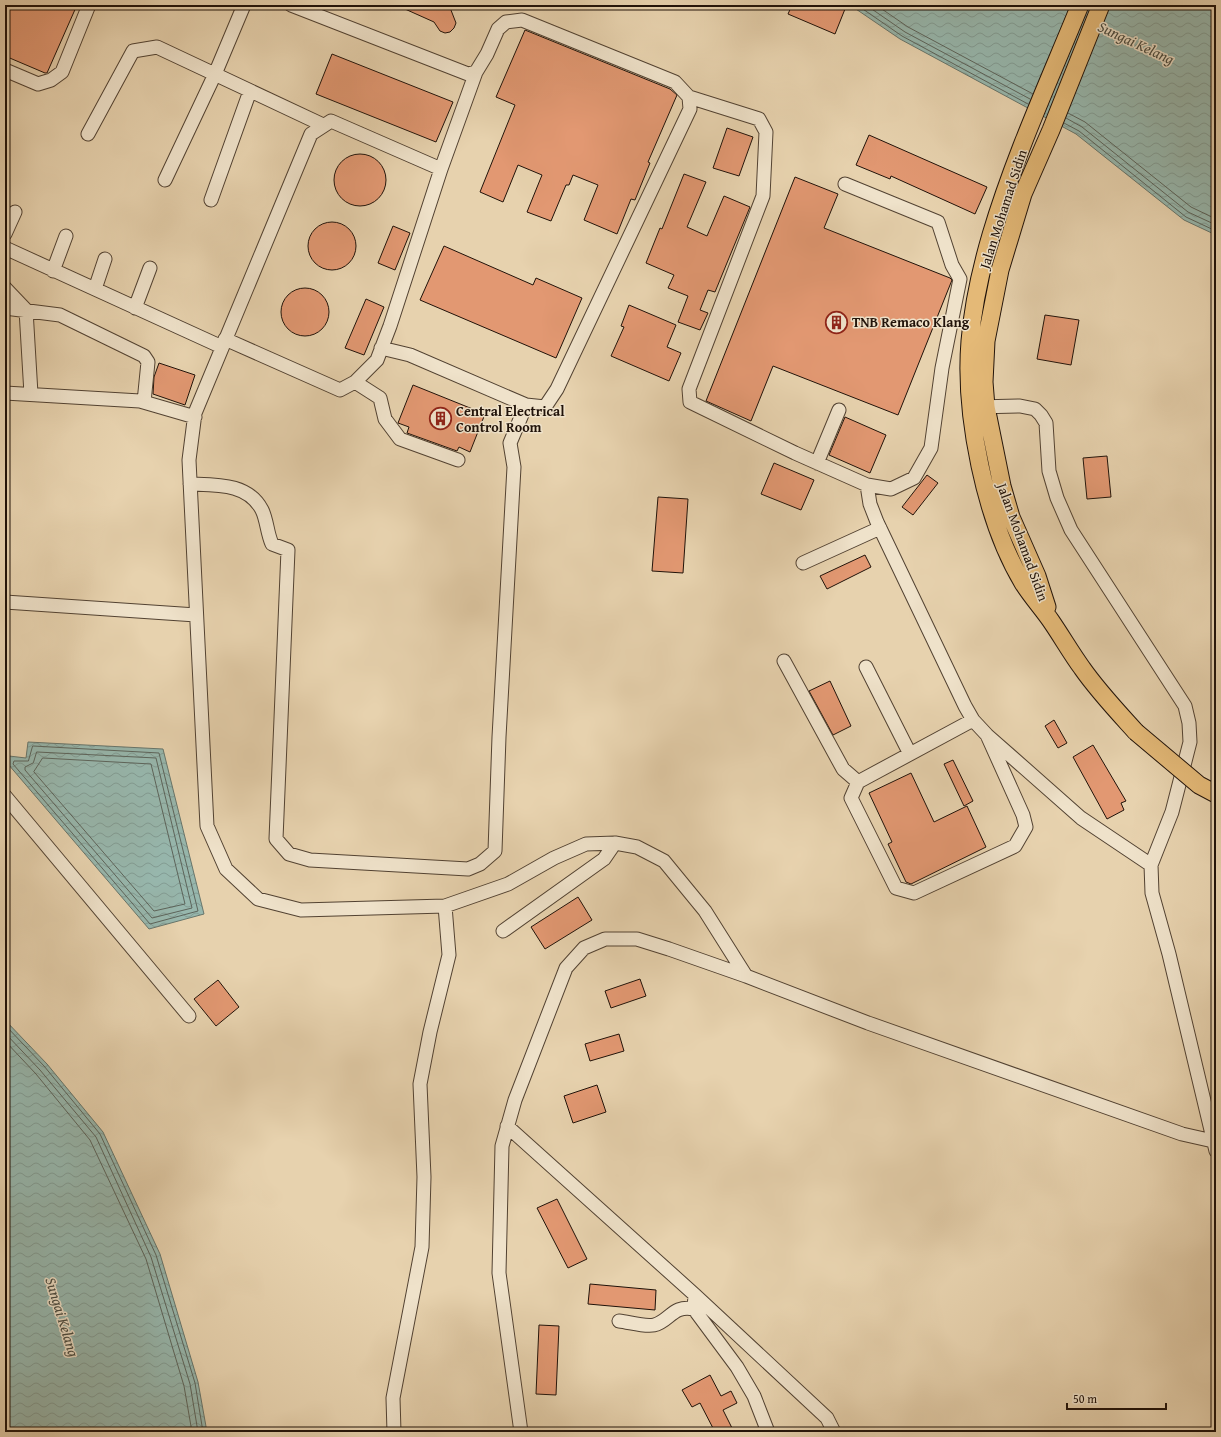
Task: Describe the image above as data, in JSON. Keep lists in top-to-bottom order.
{
  "streets": {
    "main road": ["Jalan Mohamad Sidin"]
  },
  "water": ["Sungai Kelang"],
  "places": {
    "building": ["TNB Remaco Klang", "Central Electrical Control Room"]
  },
  "scale_bar": "50 m"
}
